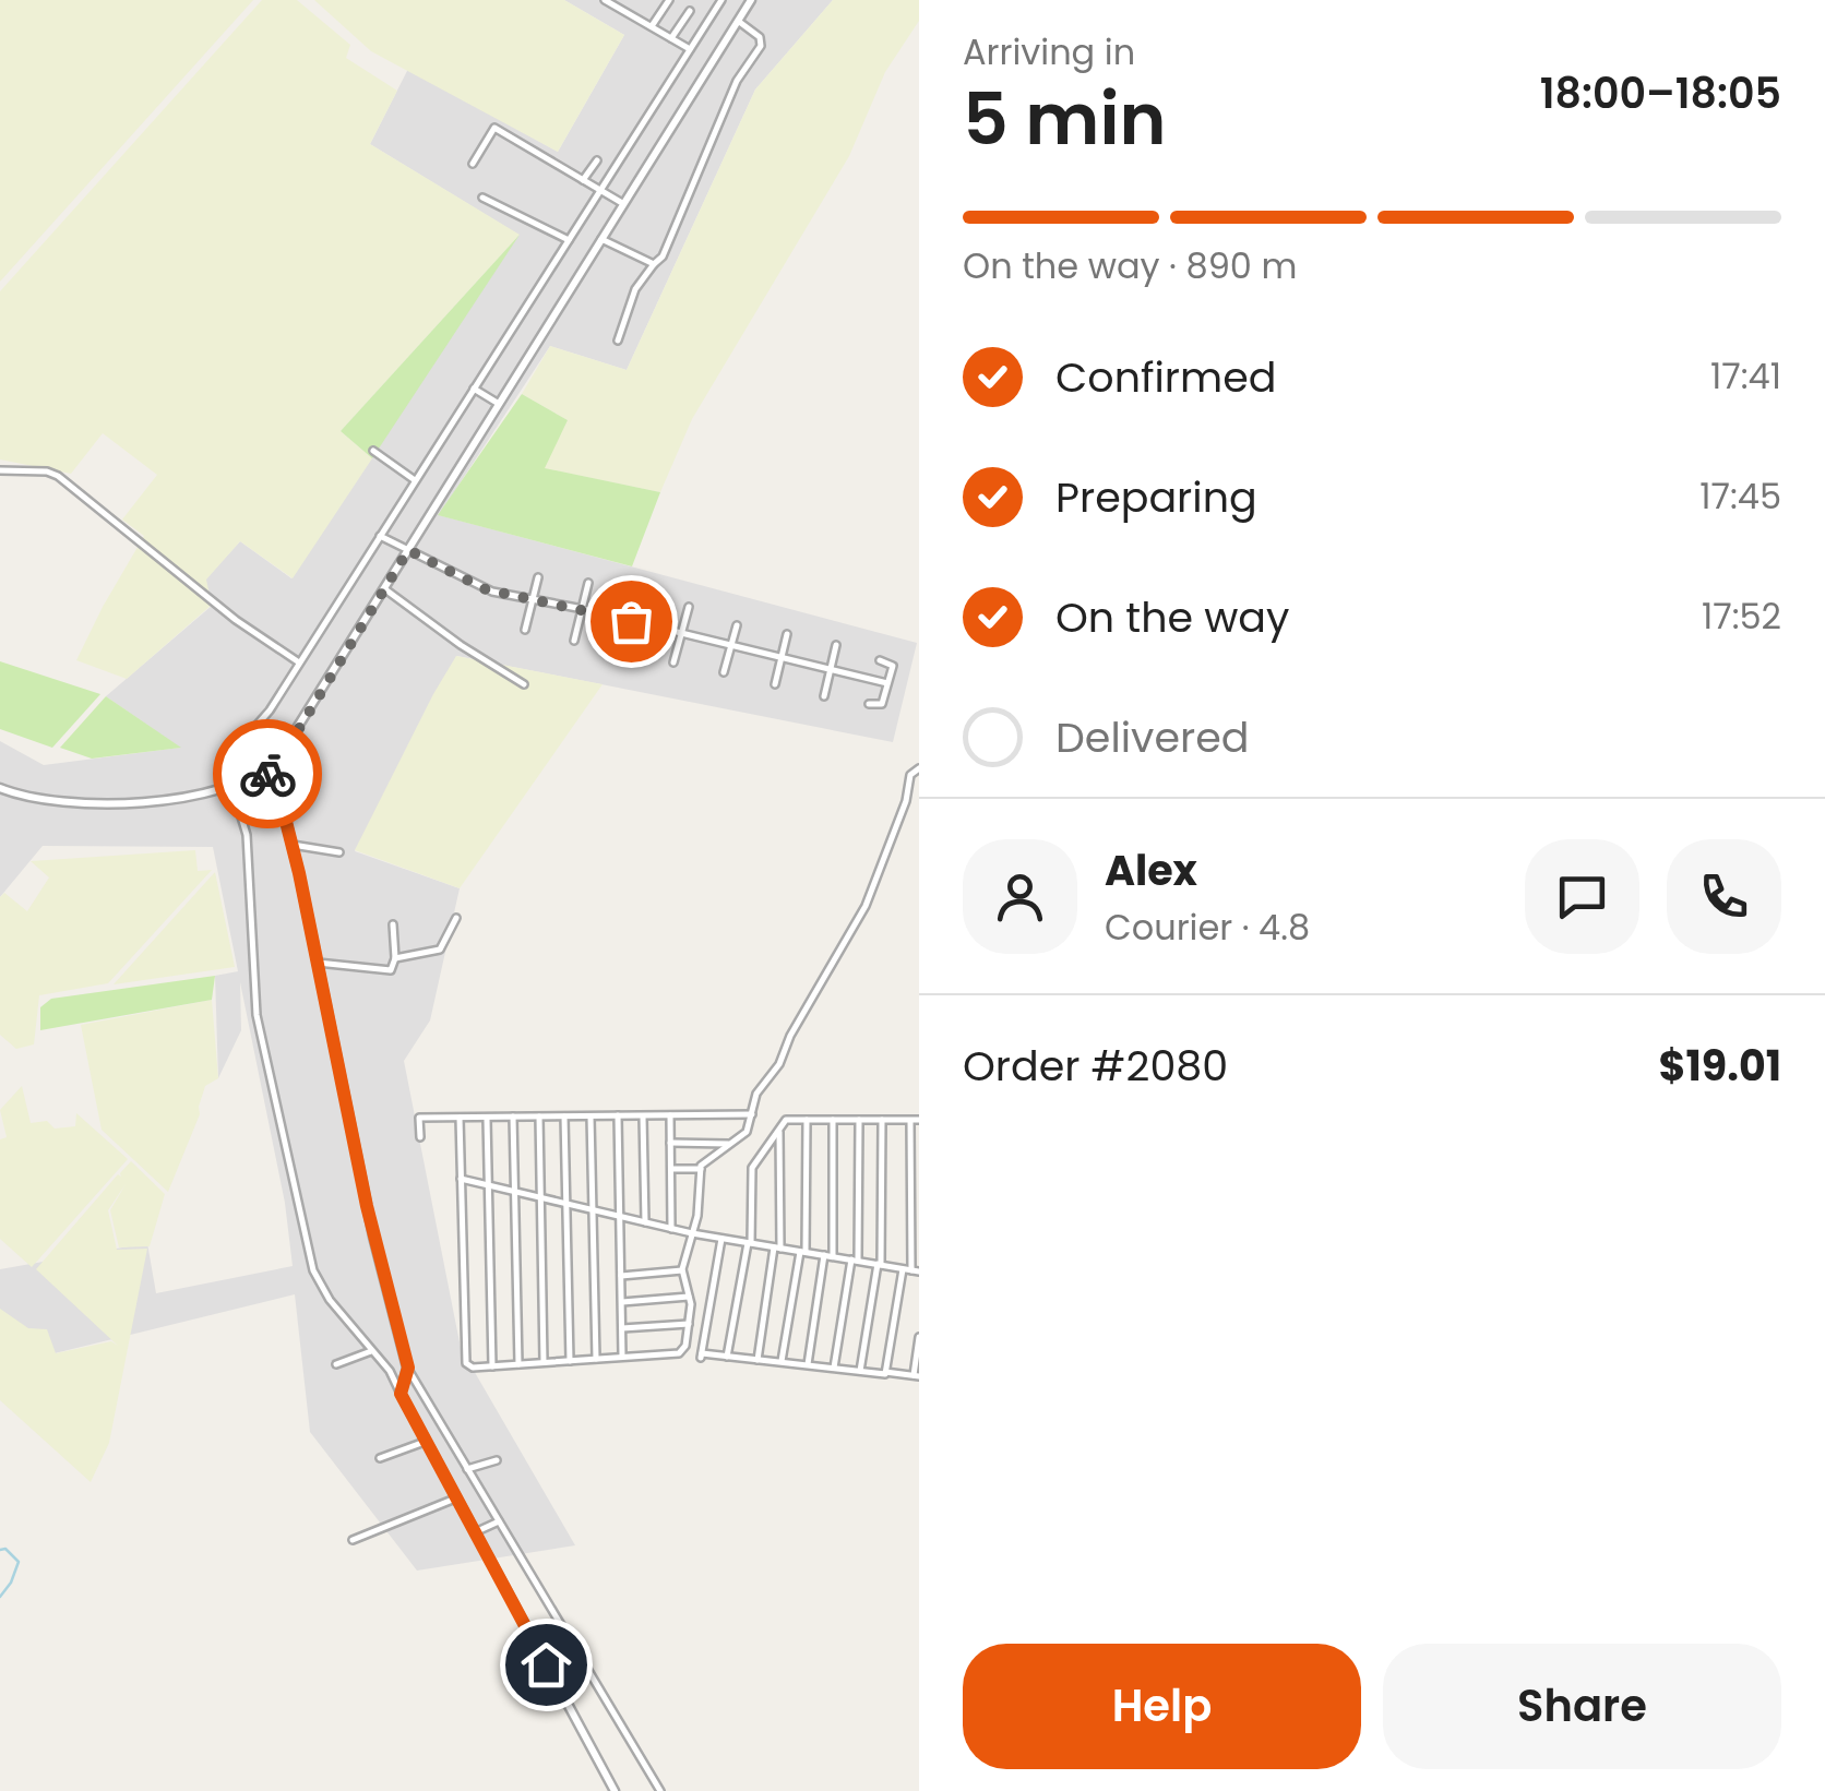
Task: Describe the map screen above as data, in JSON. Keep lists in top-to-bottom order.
{
  "page": {
    "heading": ["5 min", "Arriving in", "18:00–18:05"],
    "panel": [
      "Alex",
      "Courier · 4.8",
      "Order #2080",
      "$19.01"
    ],
    "bar": "On the way · 890 m",
    "list": [
      ["Confirmed", "17:41"],
      ["Preparing", "17:45"],
      ["On the way", "17:52"],
      "Delivered"
    ],
    "buttons": ["Help", "Share"]
  }
}
